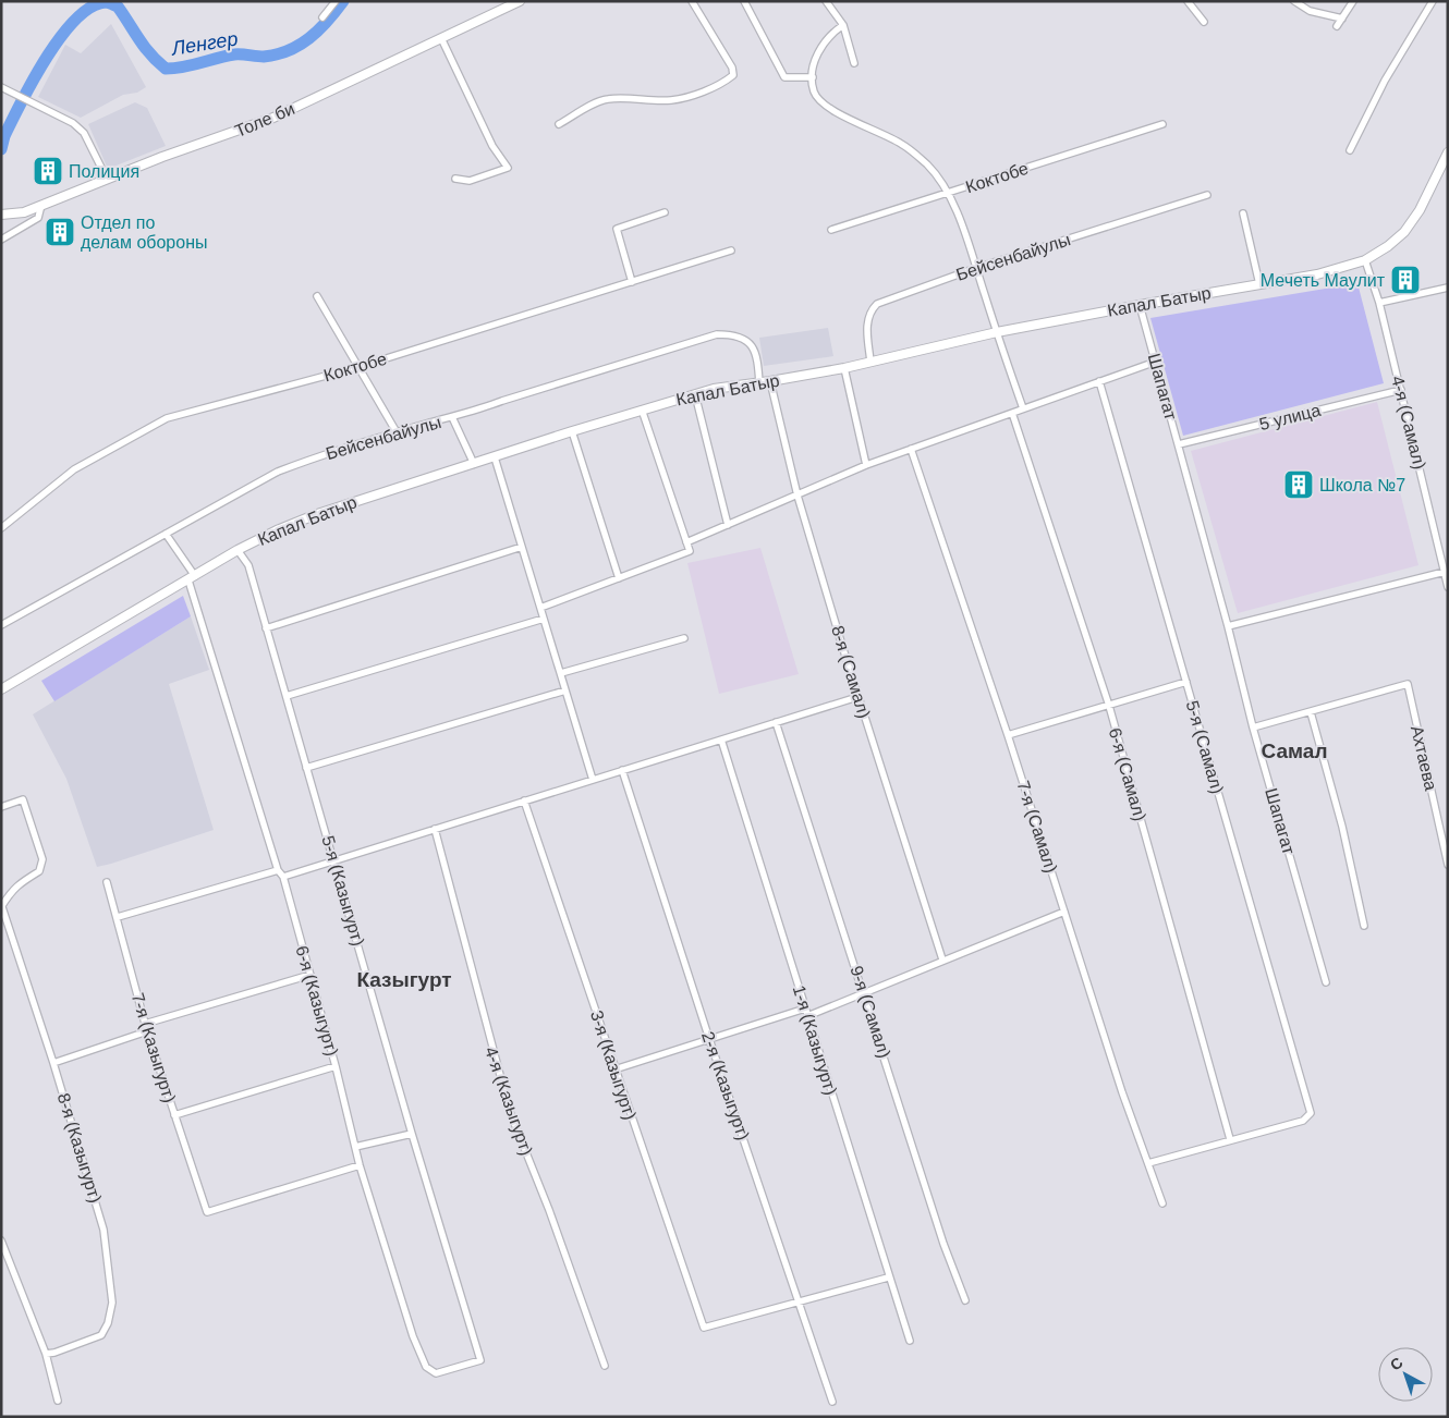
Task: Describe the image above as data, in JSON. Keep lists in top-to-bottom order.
{
  "streets": {
    "main road": ["Толе би", "Капал Батыр"],
    "street": [
      "Коктобе",
      "Бейсенбайулы",
      "Шапагат",
      "5 улица",
      "4-я (Самал)",
      "8-я (Самал)",
      "5-я (Самал)",
      "Ахтаева",
      "6-я (Самал)",
      "7-я (Самал)",
      "5-я (Казыгурт)",
      "6-я (Казыгурт)",
      "9-я (Самал)",
      "1-я (Казыгурт)",
      "7-я (Казыгурт)",
      "3-я (Казыгурт)",
      "2-я (Казыгурт)",
      "4-я (Казыгурт)",
      "8-я (Казыгурт)"
    ]
  },
  "crossings": [
    ["Бейсенбайулы", "Капал Батыр"],
    ["Бейсенбайулы", "6-я (Казыгурт)"],
    ["Капал Батыр", "Шапагат"],
    ["Капал Батыр", "4-я (Самал)"],
    ["Капал Батыр", "8-я (Самал)"],
    ["Капал Батыр", "5-я (Казыгурт)"],
    ["Капал Батыр", "6-я (Казыгурт)"],
    ["Шапагат", "5 улица"],
    ["5 улица", "4-я (Самал)"],
    ["5-я (Самал)", "6-я (Самал)"],
    ["5-я (Казыгурт)", "6-я (Казыгурт)"],
    ["6-я (Казыгурт)", "7-я (Казыгурт)"],
    ["3-я (Казыгурт)", "2-я (Казыгурт)"]
  ],
  "districts": ["Самал", "Казыгурт"],
  "water": ["Ленгер"],
  "places": {
    "building": [
      "Полиция",
      "Отдел по делам обороны",
      "Мечеть Маулит",
      "Школа №7"
    ]
  },
  "north": "top left"
}
